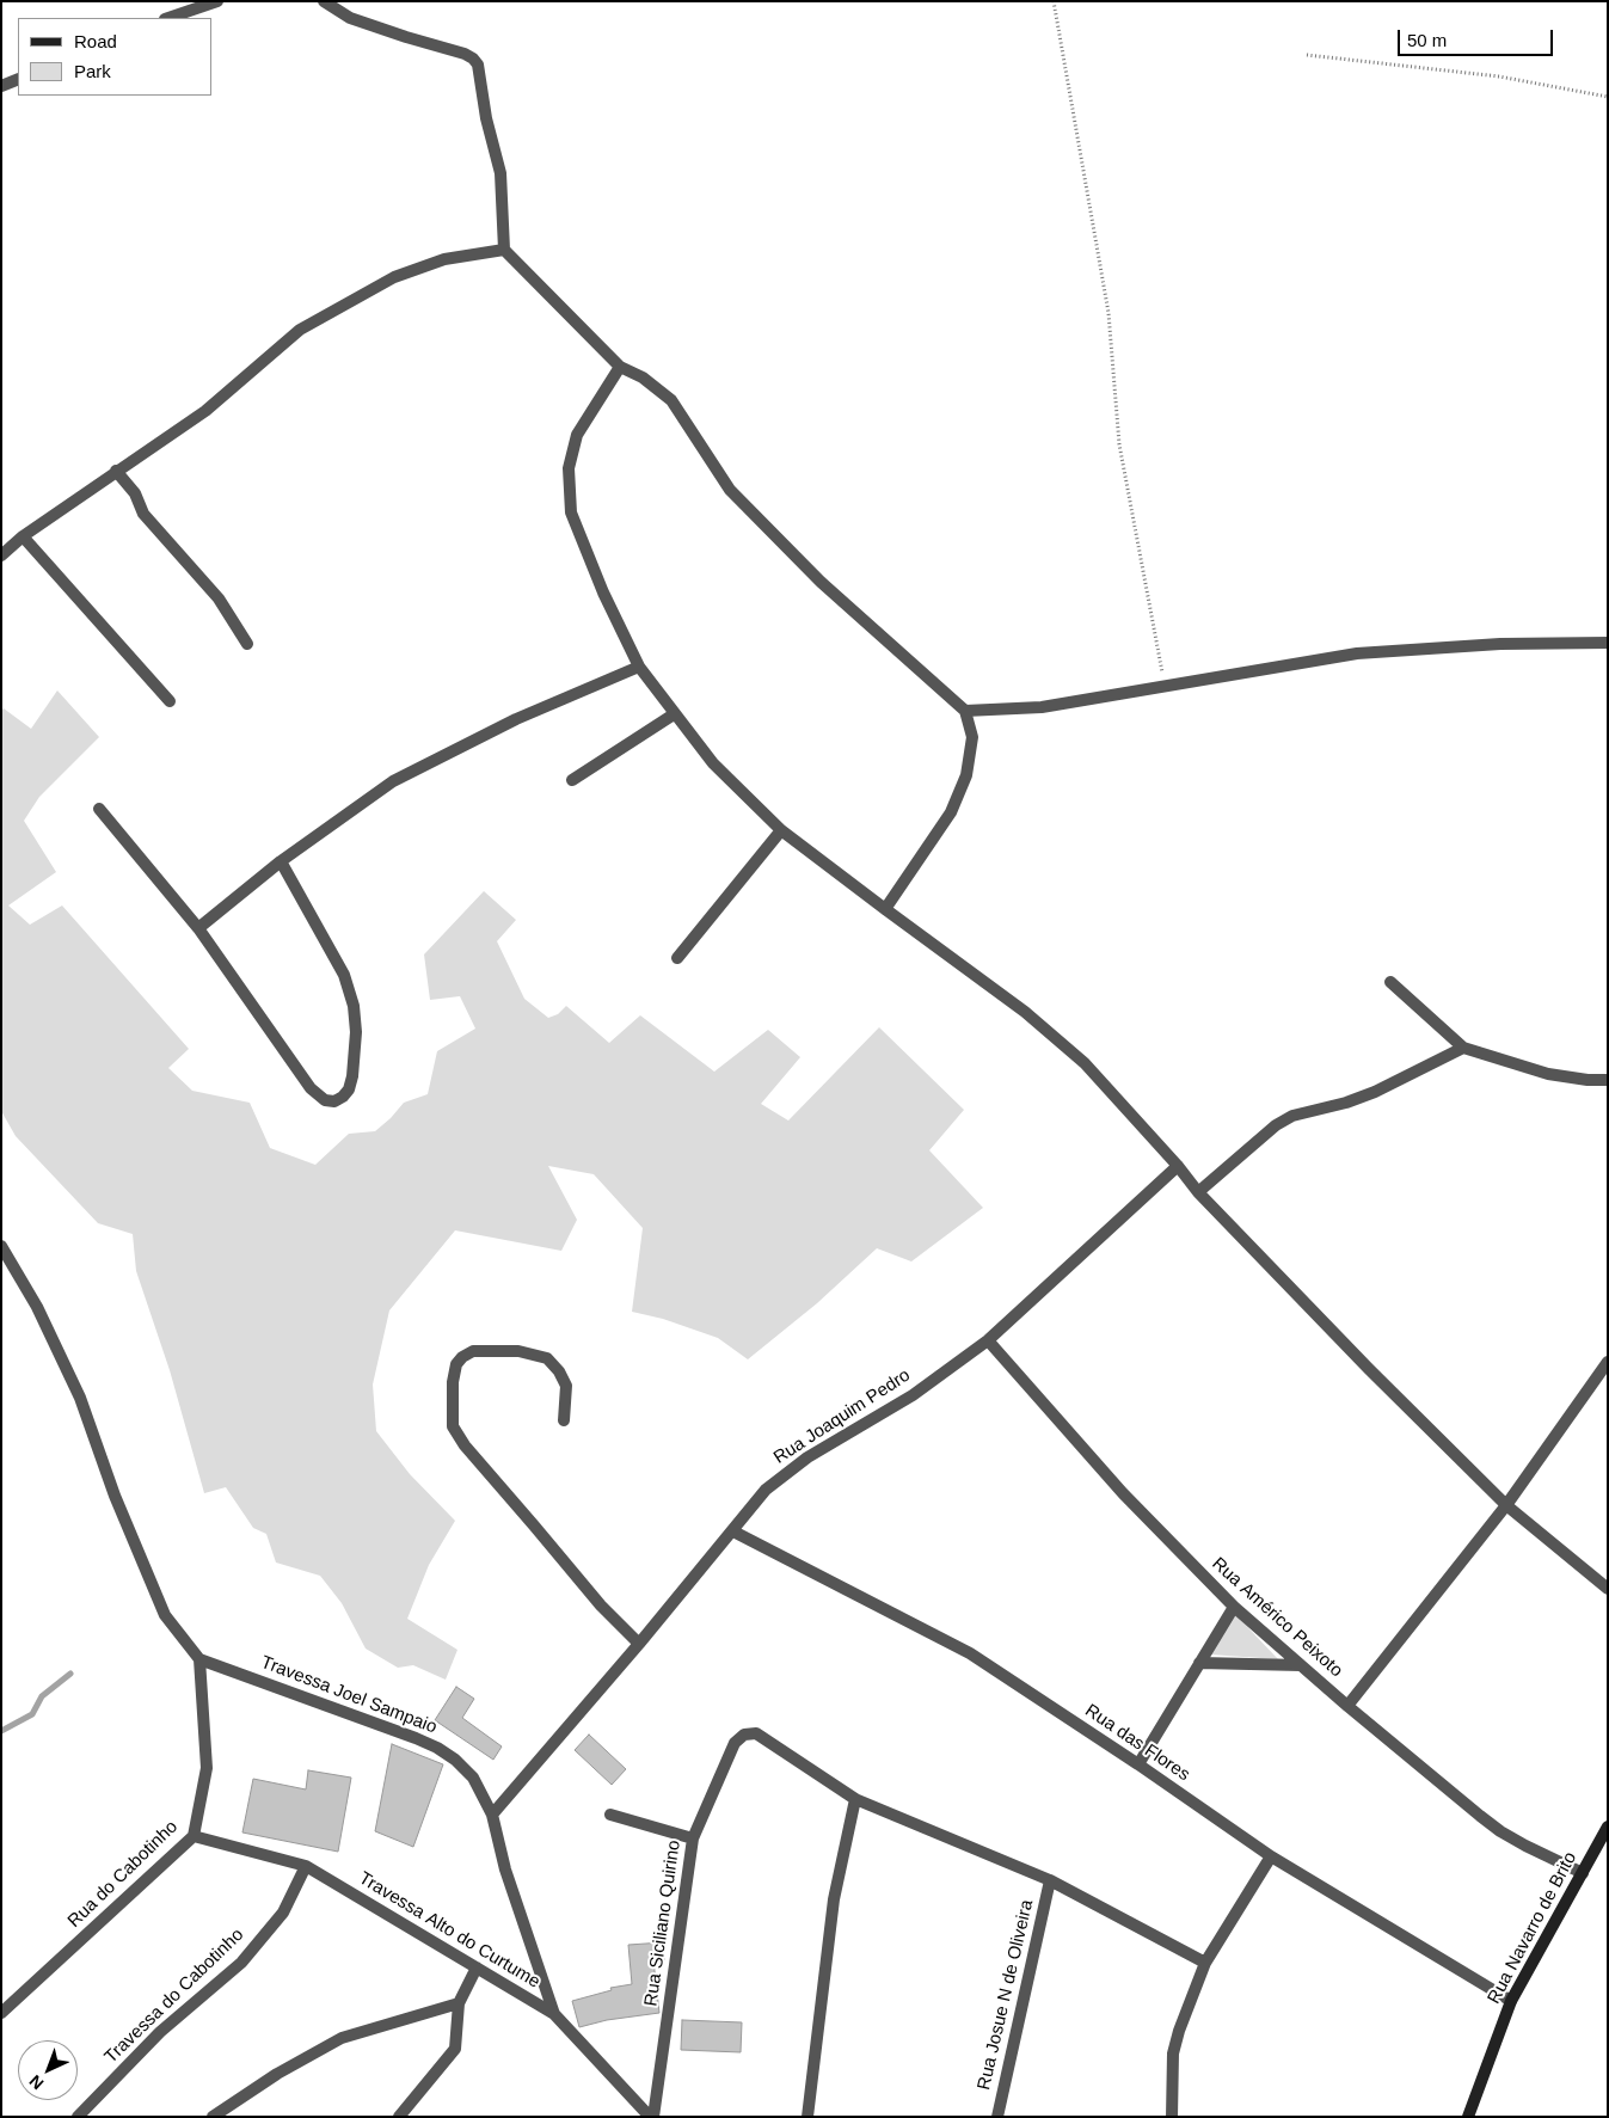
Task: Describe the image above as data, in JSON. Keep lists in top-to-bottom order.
{
  "streets": {
    "main road": ["Rua Navarro de Brito"],
    "street": [
      "Rua Joaquim Pedro",
      "Rua Américo Peixoto",
      "Travessa Joel Sampaio",
      "Rua das Flores",
      "Rua do Cabotinho",
      "Rua Siciliano Quirino",
      "Travessa Alto do Curtume",
      "Rua Josue N de Oliveira",
      "Travessa do Cabotinho"
    ]
  },
  "crossings": [
    ["Rua Joaquim Pedro", "Rua Américo Peixoto"],
    ["Rua Joaquim Pedro", "Travessa Joel Sampaio"],
    ["Rua Joaquim Pedro", "Rua das Flores"],
    ["Rua Américo Peixoto", "Rua Navarro de Brito"],
    ["Travessa Joel Sampaio", "Rua do Cabotinho"],
    ["Travessa Joel Sampaio", "Travessa Alto do Curtume"],
    ["Rua das Flores", "Rua Navarro de Brito"],
    ["Rua do Cabotinho", "Travessa Alto do Curtume"],
    ["Rua Siciliano Quirino", "Travessa Alto do Curtume"],
    ["Travessa Alto do Curtume", "Travessa do Cabotinho"]
  ],
  "legend": ["Road", "Park"],
  "scale_bar": "50 m",
  "north": "bottom left"
}
